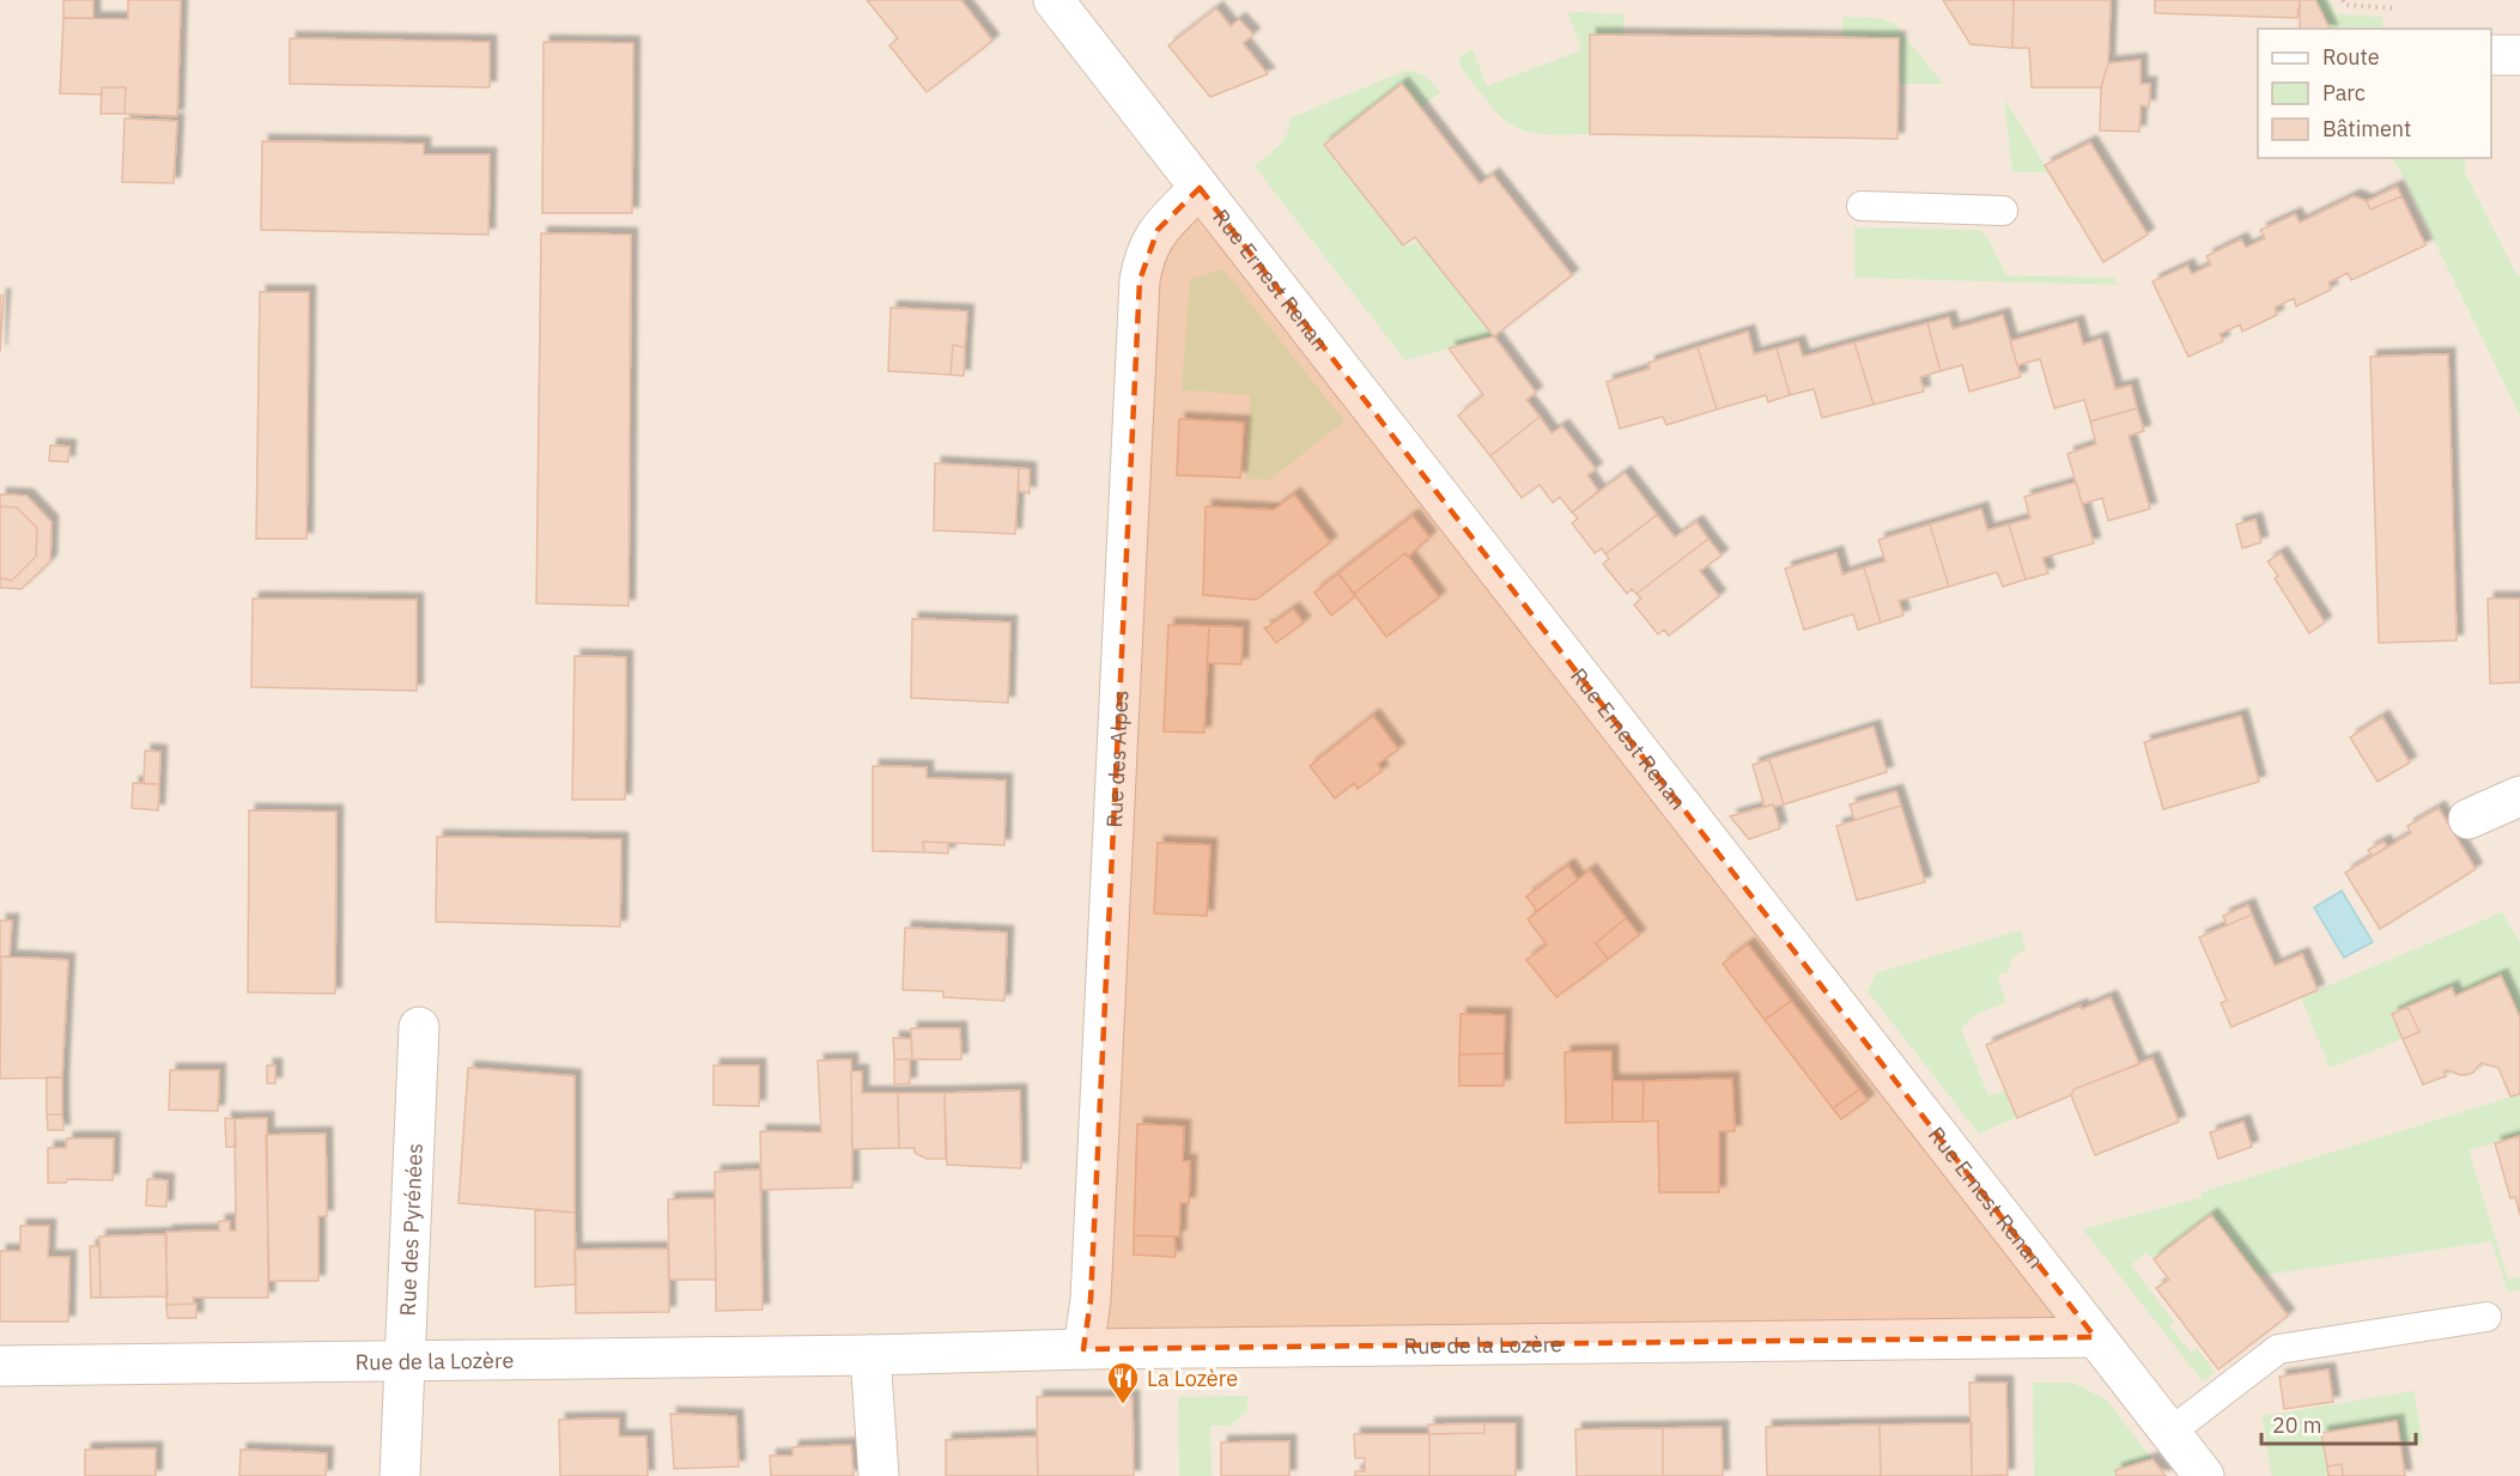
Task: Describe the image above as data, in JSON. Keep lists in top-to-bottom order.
{
  "streets": {
    "street": [
      "Rue Ernest Renan",
      "Rue des Alpes",
      "Rue des Pyrénées",
      "Rue de la Lozère"
    ]
  },
  "crossings": [
    ["Rue Ernest Renan", "Rue des Alpes"],
    ["Rue Ernest Renan", "Rue de la Lozère"],
    ["Rue des Alpes", "Rue de la Lozère"],
    ["Rue des Pyrénées", "Rue de la Lozère"]
  ],
  "places": {
    "restaurant": ["La Lozère"]
  },
  "legend": ["Route", "Parc", "Bâtiment"],
  "scale_bar": "20 m"
}
